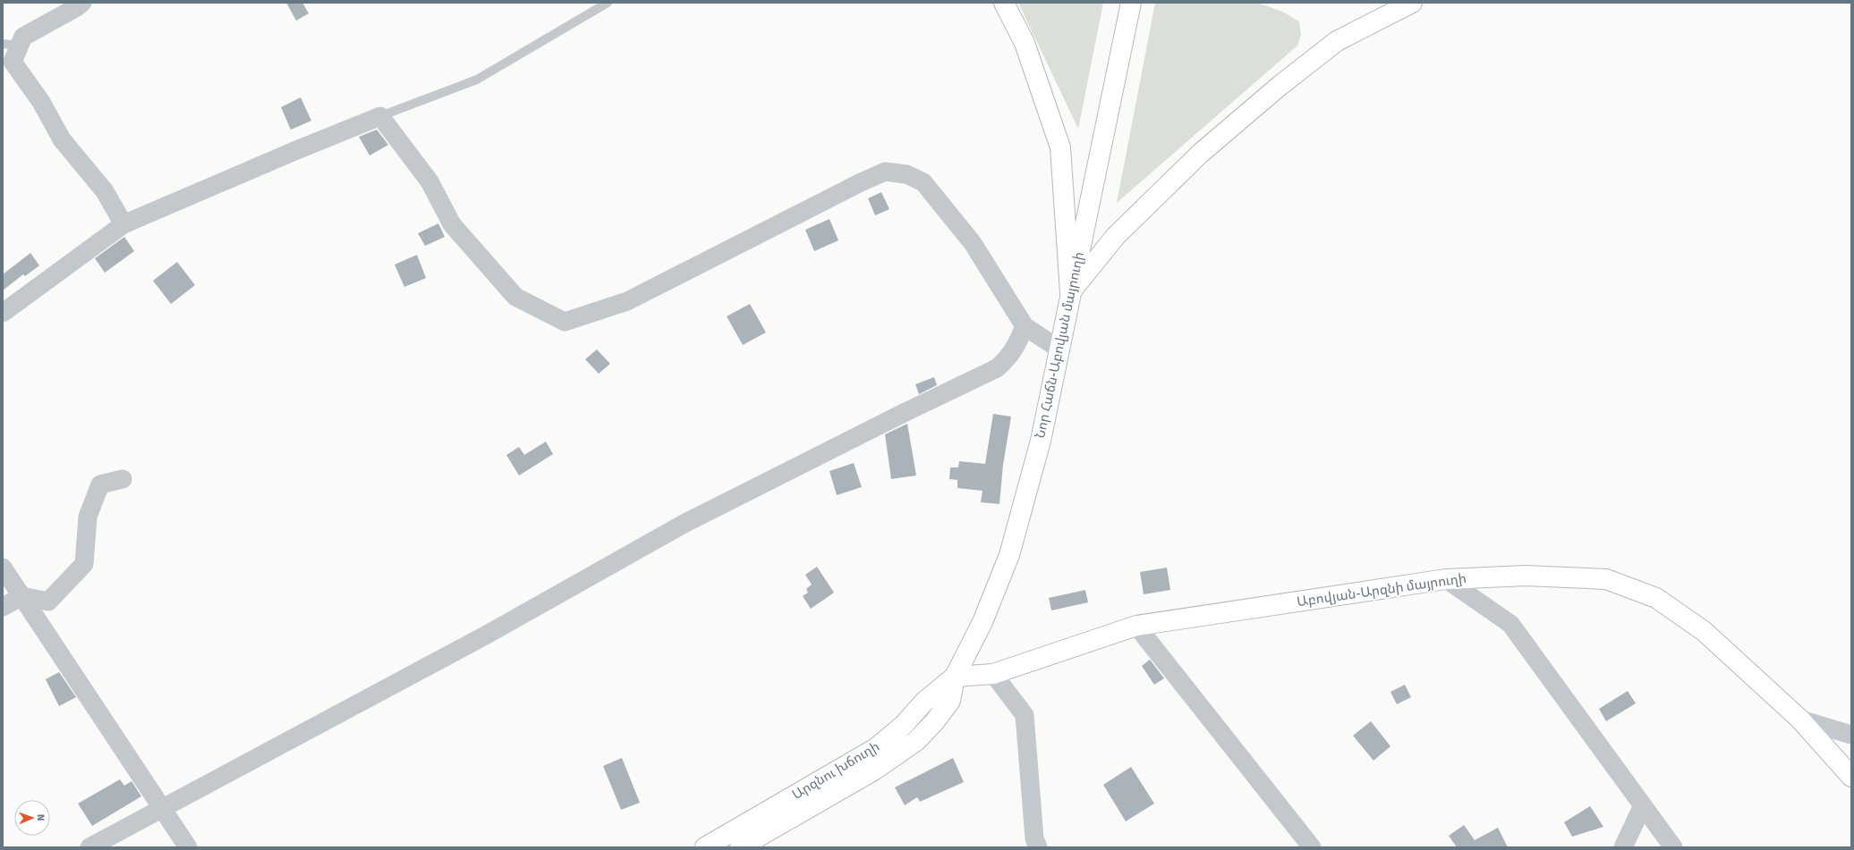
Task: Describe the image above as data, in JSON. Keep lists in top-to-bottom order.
{
  "streets": {
    "main road": ["Նոր Հաճն-Աբովյան մայրուղի", "Աբովյան-Արզնի մայրուղի", "Արզնու խճուղի"]
  },
  "crossings": [
    ["Նոր Հաճն-Աբովյան մայրուղի", "Աբովյան-Արզնի մայրուղի"],
    ["Նոր Հաճն-Աբովյան մայրուղի", "Արզնու խճուղի"],
    ["Աբովյան-Արզնի մայրուղի", "Արզնու խճուղի"]
  ],
  "north": "right"
}
